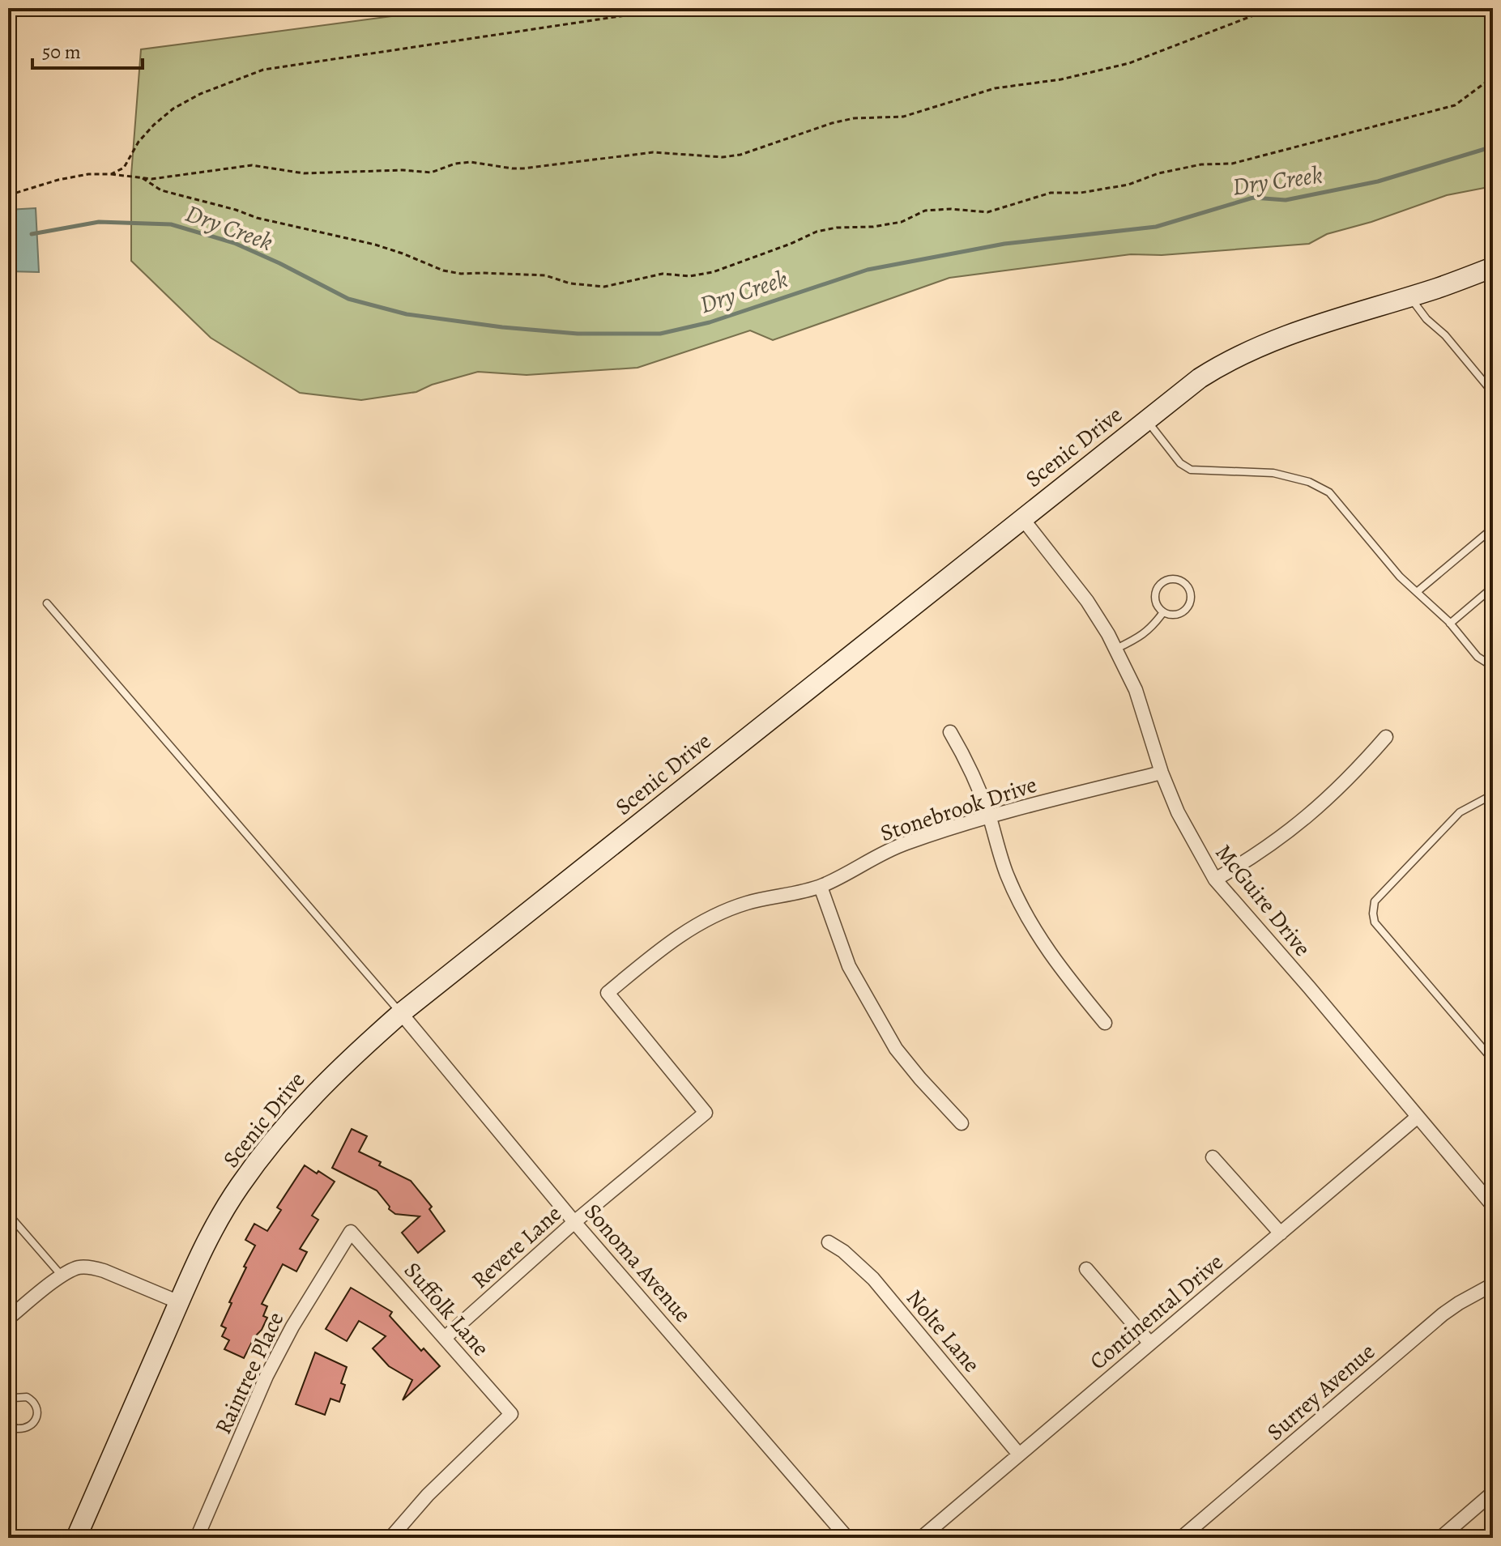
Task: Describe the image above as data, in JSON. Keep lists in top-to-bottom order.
{
  "streets": {
    "main road": ["Scenic Drive"],
    "street": [
      "Stonebrook Drive",
      "McGuire Drive",
      "Revere Lane",
      "Sonoma Avenue",
      "Suffolk Lane",
      "Continental Drive",
      "Nolte Lane",
      "Raintree Place",
      "Surrey Avenue"
    ]
  },
  "crossings": [
    ["Scenic Drive", "McGuire Drive"],
    ["Scenic Drive", "Sonoma Avenue"],
    ["Stonebrook Drive", "McGuire Drive"],
    ["Stonebrook Drive", "Revere Lane"],
    ["McGuire Drive", "Continental Drive"],
    ["Revere Lane", "Sonoma Avenue"],
    ["Revere Lane", "Suffolk Lane"],
    ["Suffolk Lane", "Raintree Place"],
    ["Continental Drive", "Nolte Lane"]
  ],
  "water": ["Dry Creek"],
  "scale_bar": "50 m"
}
